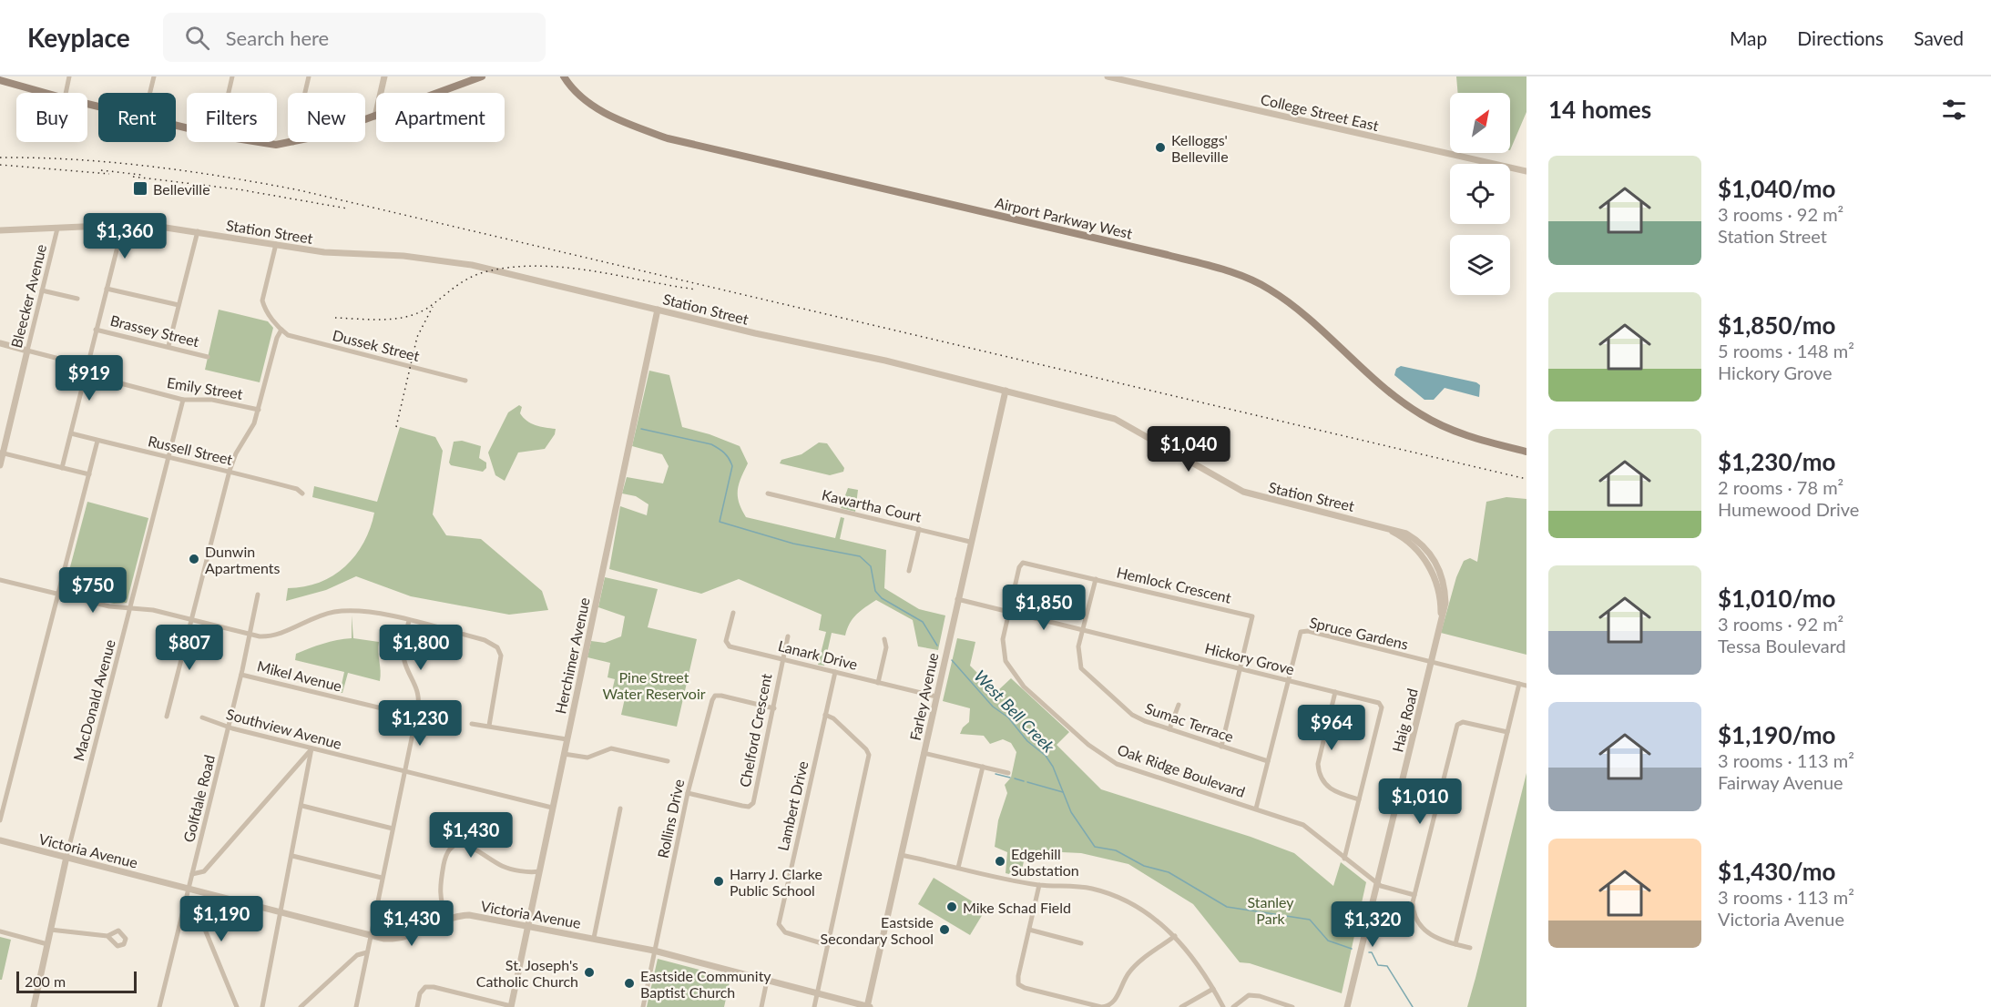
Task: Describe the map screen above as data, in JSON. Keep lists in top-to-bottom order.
{
  "streets": {
    "main road": ["Airport Parkway West"],
    "street": [
      "College Street East",
      "Station Street",
      "Bleecker Avenue",
      "Brassey Street",
      "Dussek Street",
      "Emily Street",
      "Russell Street",
      "Kawartha Court",
      "Hemlock Crescent",
      "Spruce Gardens",
      "Lanark Drive",
      "Herchimer Avenue",
      "Hickory Grove",
      "Mikel Avenue",
      "Farley Avenue",
      "MacDonald Avenue",
      "Haig Road",
      "Sumac Terrace",
      "Southview Avenue",
      "Chelford Crescent",
      "Oak Ridge Boulevard",
      "Golfdale Road",
      "Lambert Drive",
      "Rollins Drive",
      "Victoria Avenue"
    ]
  },
  "crossings": [
    ["Station Street", "Bleecker Avenue"],
    ["Station Street", "Spruce Gardens"],
    ["Station Street", "Herchimer Avenue"],
    ["Station Street", "Farley Avenue"],
    ["Station Street", "Haig Road"],
    ["Emily Street", "MacDonald Avenue"],
    ["Russell Street", "MacDonald Avenue"],
    ["Kawartha Court", "Farley Avenue"],
    ["Hemlock Crescent", "Hickory Grove"],
    ["Hemlock Crescent", "Sumac Terrace"],
    ["Hemlock Crescent", "Oak Ridge Boulevard"],
    ["Spruce Gardens", "Hickory Grove"],
    ["Spruce Gardens", "Haig Road"],
    ["Spruce Gardens", "Sumac Terrace"],
    ["Spruce Gardens", "Oak Ridge Boulevard"],
    ["Lanark Drive", "Farley Avenue"],
    ["Lanark Drive", "Chelford Crescent"],
    ["Lanark Drive", "Lambert Drive"],
    ["Herchimer Avenue", "Southview Avenue"],
    ["Herchimer Avenue", "Victoria Avenue"],
    ["Hickory Grove", "Farley Avenue"],
    ["Hickory Grove", "Sumac Terrace"],
    ["Hickory Grove", "Oak Ridge Boulevard"],
    ["Mikel Avenue", "Golfdale Road"],
    ["Farley Avenue", "Victoria Avenue"],
    ["MacDonald Avenue", "Victoria Avenue"],
    ["Haig Road", "Oak Ridge Boulevard"],
    ["Southview Avenue", "Golfdale Road"],
    ["Chelford Crescent", "Rollins Drive"],
    ["Golfdale Road", "Victoria Avenue"],
    ["Rollins Drive", "Victoria Avenue"]
  ],
  "water": ["West Bell Creek"],
  "parks": ["Pine Street Water Reservoir", "Stanley Park"],
  "places": {
    "other": [
      "Kelloggs' Belleville",
      "Dunwin Apartments",
      "Edgehill Substation",
      "Harry J. Clarke Public School",
      "Mike Schad Field",
      "Eastside Secondary School",
      "St. Joseph's Catholic Church",
      "Eastside Community Baptist Church"
    ],
    "transit": ["Belleville"]
  },
  "scale_bar": "200 m",
  "north": "top right",
  "page": {
    "header": "Keyplace",
    "search": "Search here",
    "nav": ["Map", "Directions", "Saved"],
    "heading": "14 homes",
    "chip": [
      "Buy",
      "Rent",
      "Filters",
      "New",
      "Apartment"
    ],
    "list": [
      {
        "name": "$1,040/mo",
        "note": "3 rooms · 92 m² · Station Street"
      },
      {
        "name": "$1,850/mo",
        "note": "5 rooms · 148 m² · Hickory Grove"
      },
      {
        "name": "$1,230/mo",
        "note": "2 rooms · 78 m² · Humewood Drive"
      },
      {
        "name": "$1,010/mo",
        "note": "3 rooms · 92 m² · Tessa Boulevard"
      },
      {
        "name": "$1,190/mo",
        "note": "3 rooms · 113 m² · Fairway Avenue"
      },
      {
        "name": "$1,430/mo",
        "note": "3 rooms · 113 m² · Victoria Avenue"
      }
    ],
    "price": [
      "$1,360",
      "$919",
      "$1,040",
      "$750",
      "$1,850",
      "$807",
      "$1,800",
      "$1,230",
      "$964",
      "$1,010",
      "$1,430",
      "$1,190",
      "$1,430",
      "$1,320"
    ],
    "scale": "200 m"
  }
}
